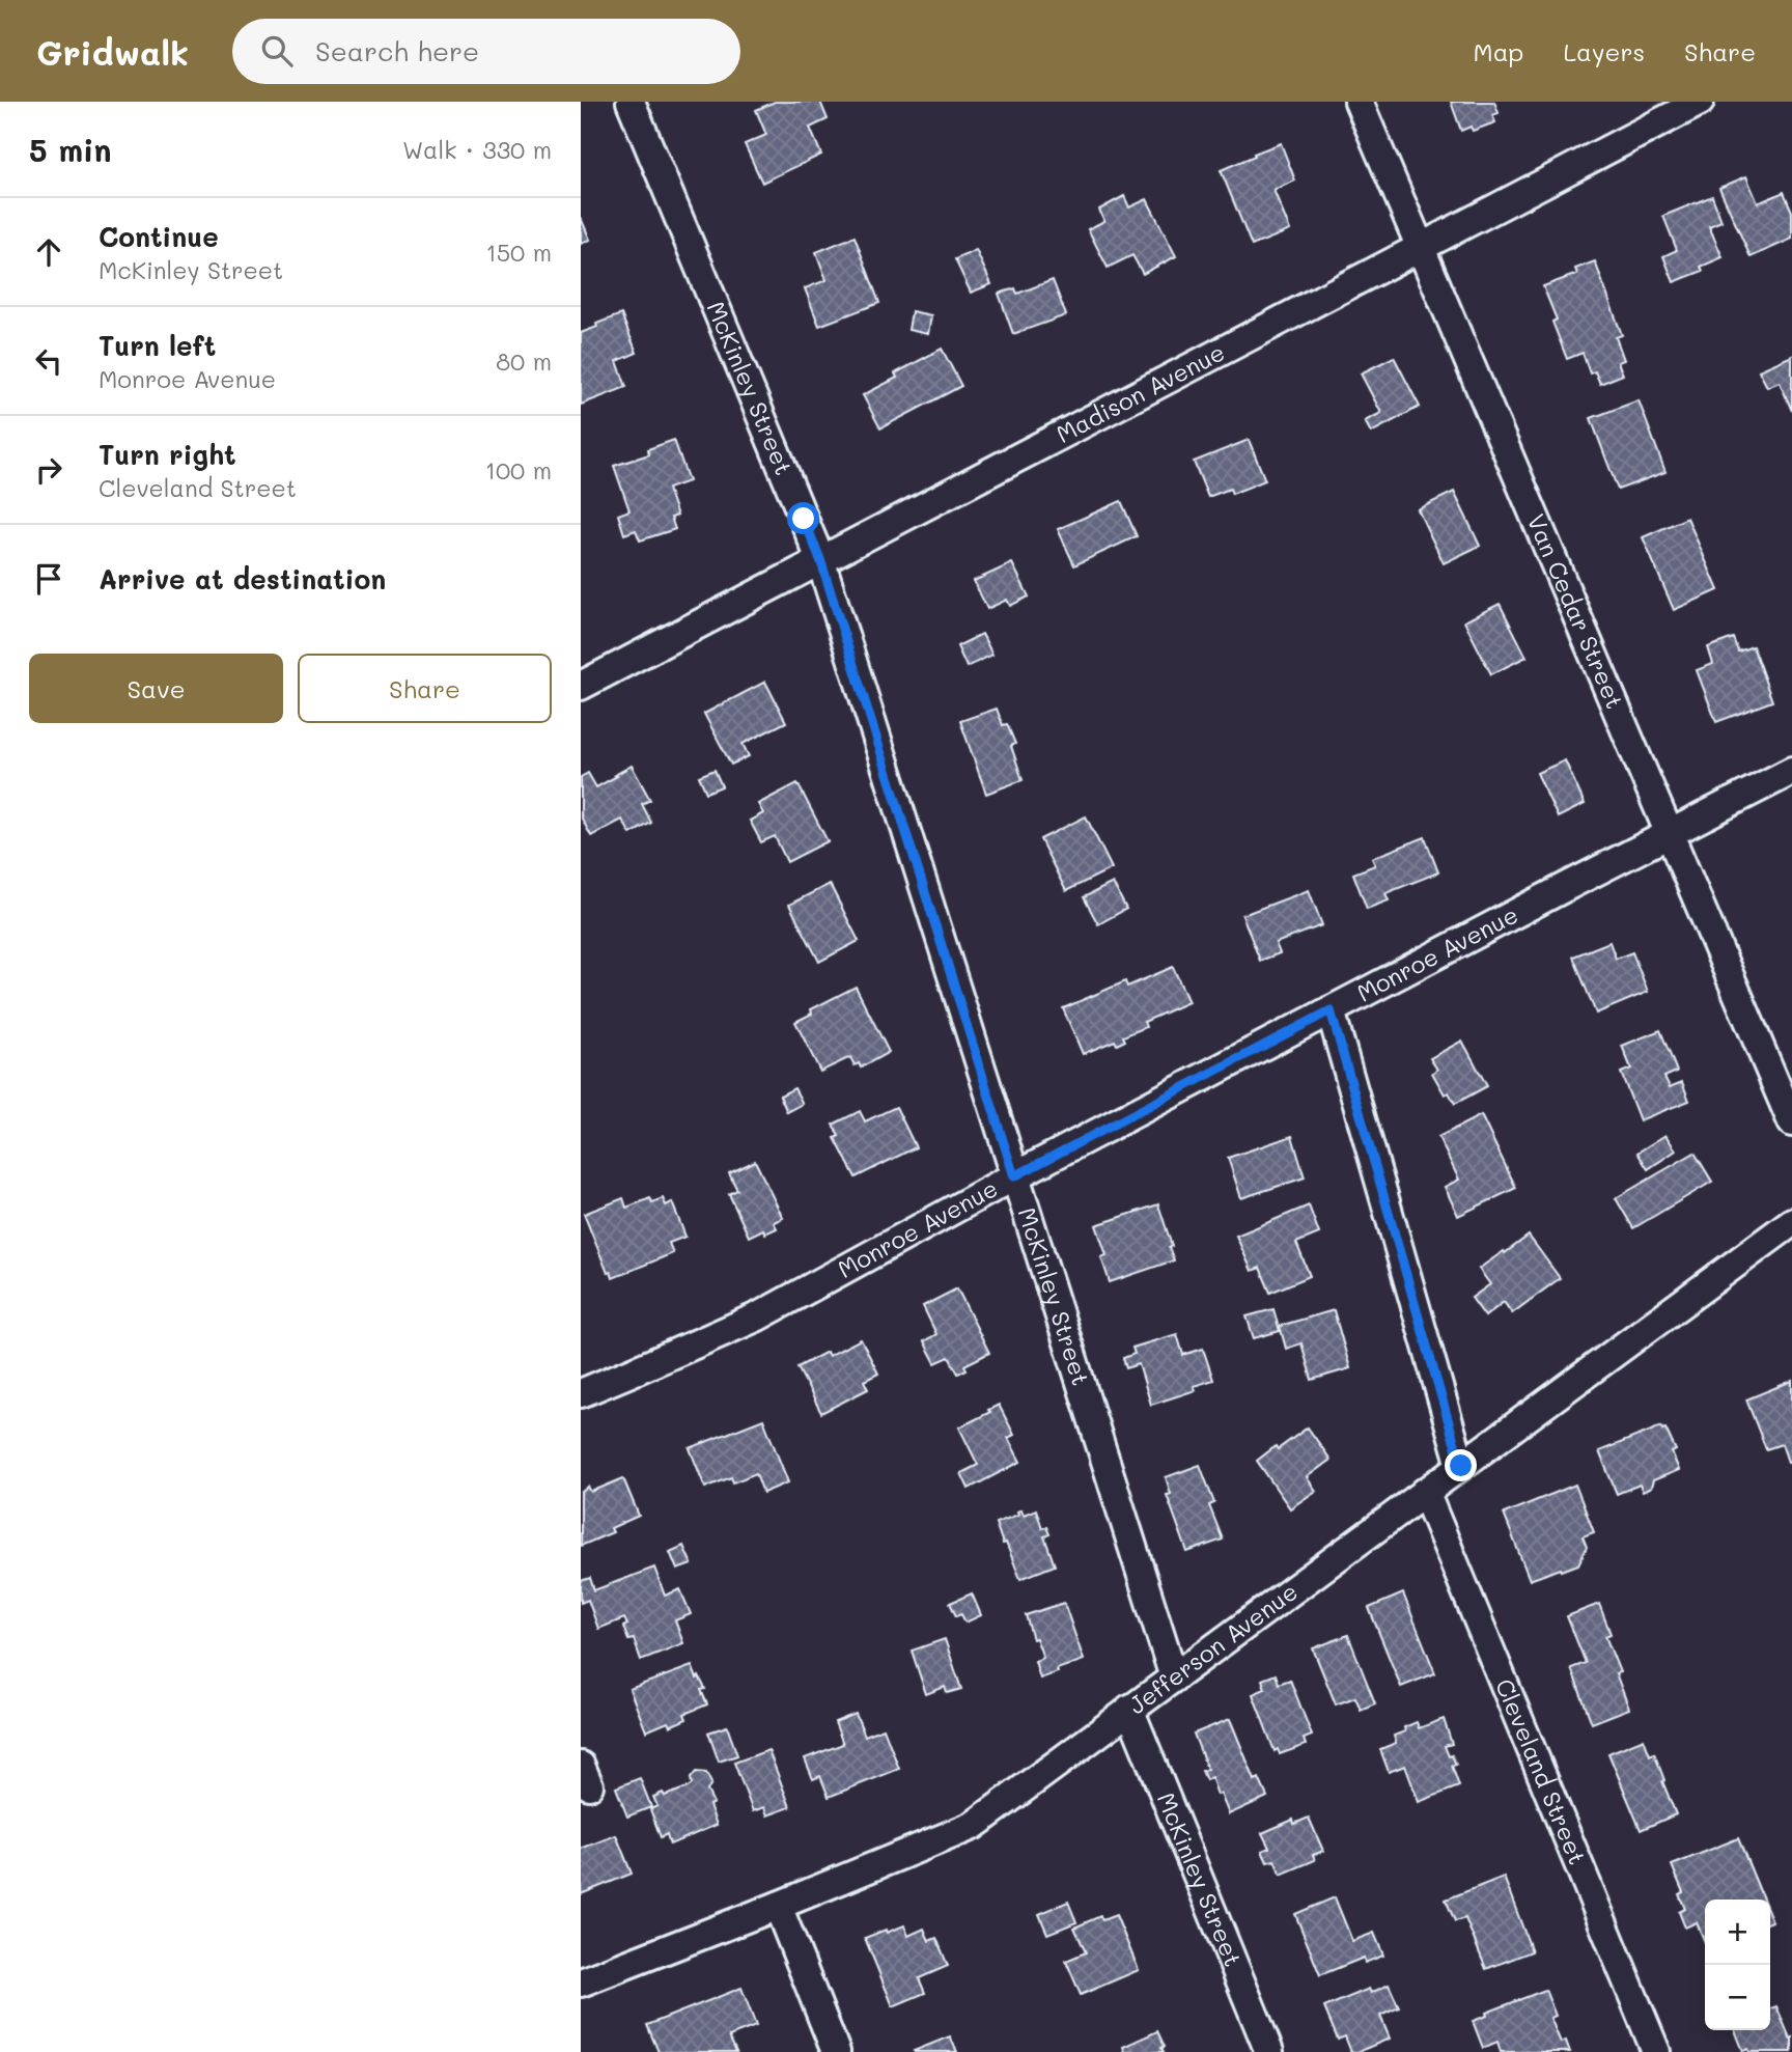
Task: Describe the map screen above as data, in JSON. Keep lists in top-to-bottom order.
{
  "streets": {
    "street": [
      "McKinley Street",
      "Madison Avenue",
      "Van Cedar Street",
      "Monroe Avenue",
      "Jefferson Avenue",
      "Cleveland Street"
    ]
  },
  "crossings": [
    ["McKinley Street", "Madison Avenue"],
    ["McKinley Street", "Monroe Avenue"],
    ["McKinley Street", "Jefferson Avenue"],
    ["Madison Avenue", "Van Cedar Street"],
    ["Van Cedar Street", "Monroe Avenue"],
    ["Jefferson Avenue", "Cleveland Street"]
  ],
  "page": {
    "header": "Gridwalk",
    "search": "Search here",
    "nav": ["Map", "Layers", "Share"],
    "heading": ["5 min", "Walk · 330 m"],
    "list": [
      ["Continue", "McKinley Street", "150 m"],
      ["Turn left", "Monroe Avenue", "80 m"],
      ["Turn right", "Cleveland Street", "100 m"],
      "Arrive at destination"
    ],
    "buttons": ["Save", "Share"],
    "map_buttons": ["+", "−"]
  }
}
